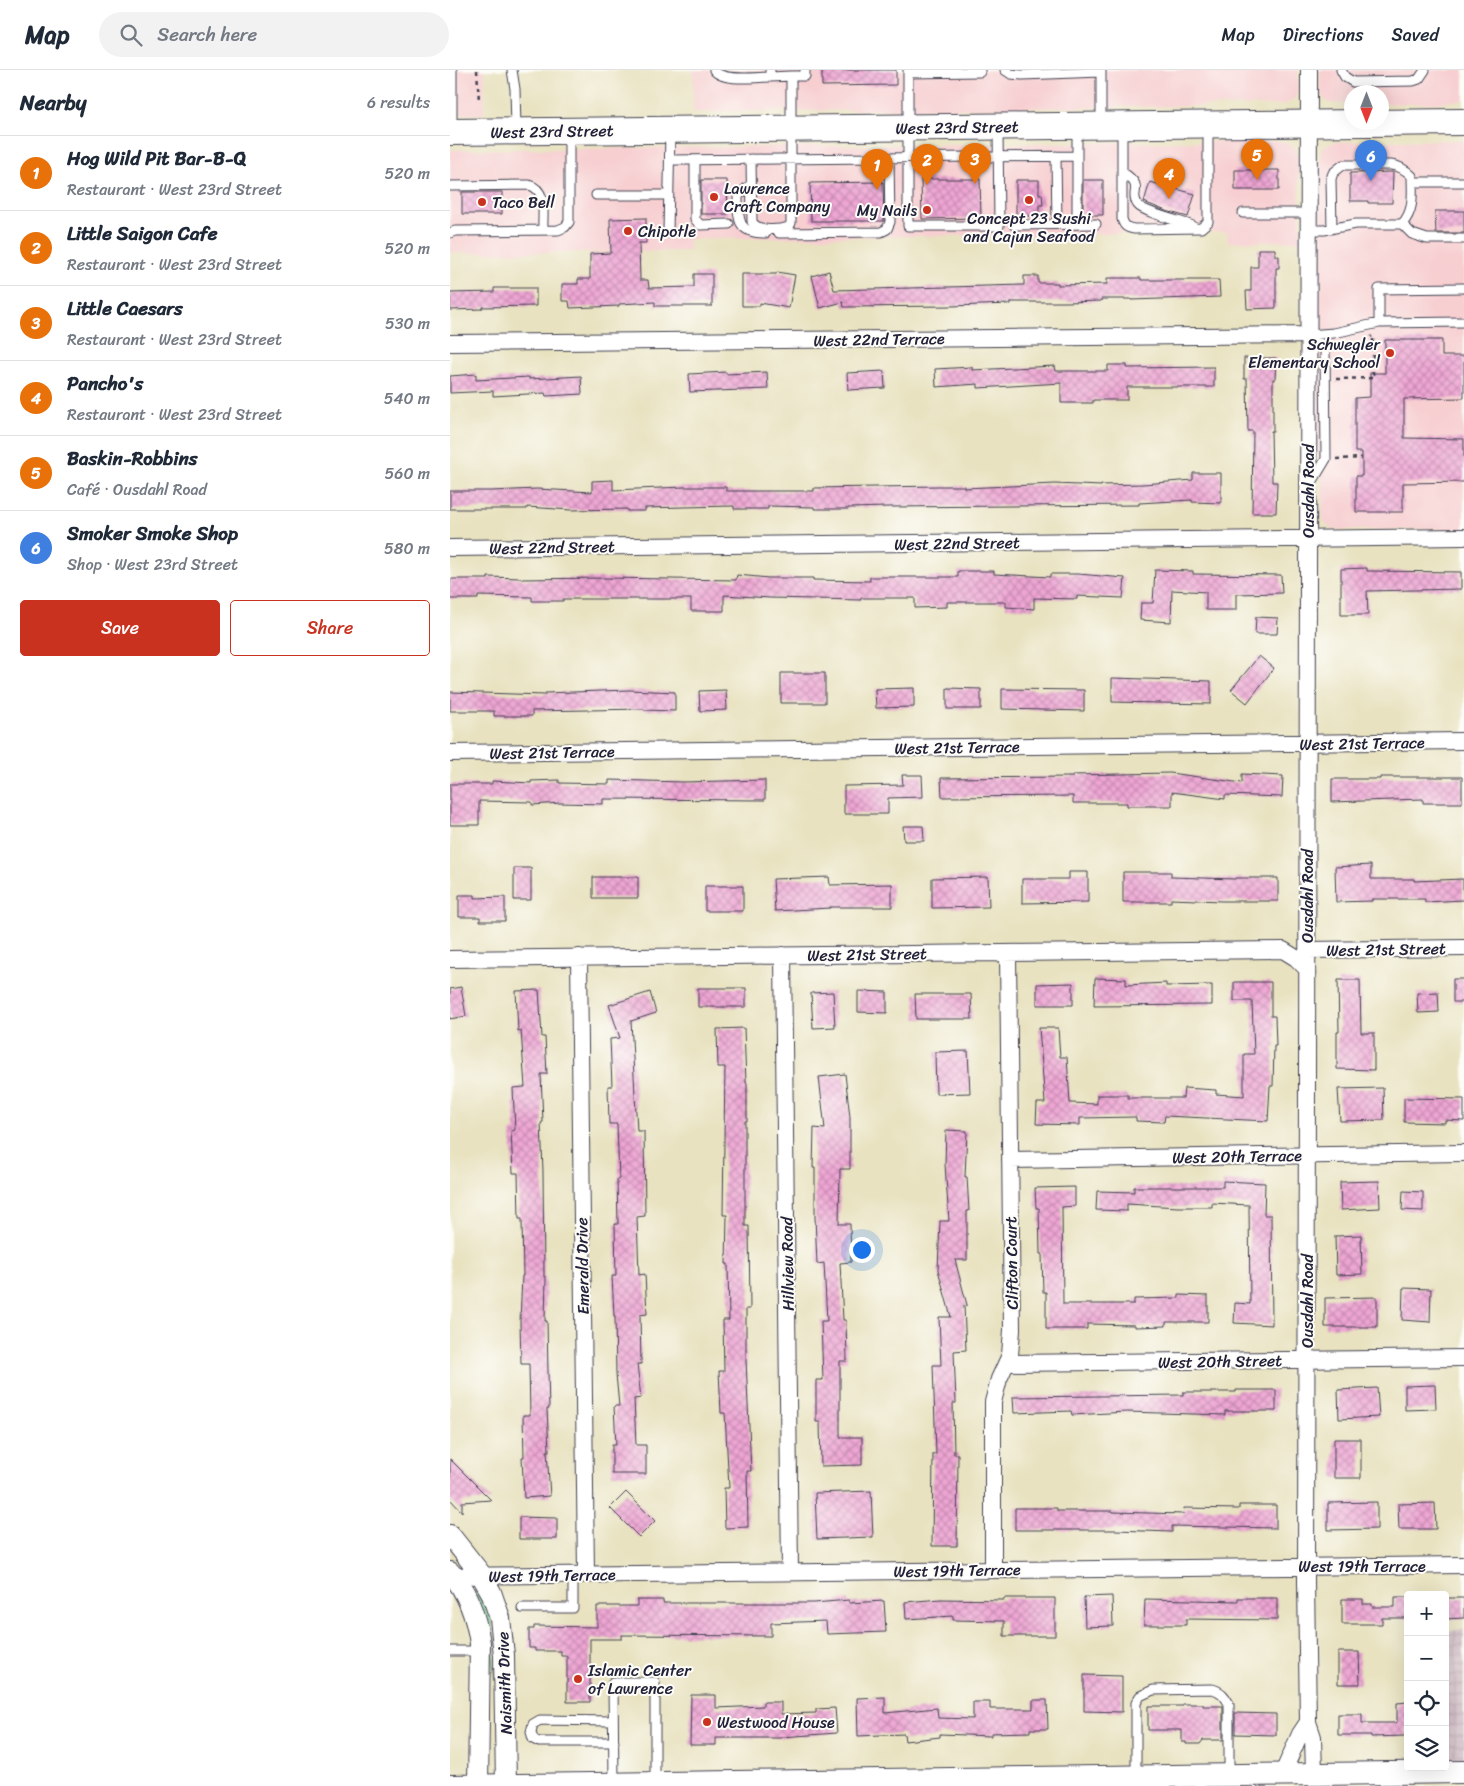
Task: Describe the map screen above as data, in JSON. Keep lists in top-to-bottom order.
{
  "streets": {
    "main road": ["West 23rd Street"],
    "street": [
      "West 22nd Terrace",
      "Ousdahl Road",
      "West 22nd Street",
      "West 21st Terrace",
      "West 21st Street",
      "West 20th Terrace",
      "Clifton Court",
      "Hillview Road",
      "Emerald Drive",
      "West 20th Street",
      "West 19th Terrace",
      "Naismith Drive"
    ]
  },
  "crossings": [
    ["West 23rd Street", "Ousdahl Road"],
    ["West 22nd Terrace", "Ousdahl Road"],
    ["Ousdahl Road", "West 22nd Street"],
    ["Ousdahl Road", "West 21st Terrace"],
    ["Ousdahl Road", "West 21st Street"],
    ["Ousdahl Road", "West 20th Terrace"],
    ["Ousdahl Road", "West 20th Street"],
    ["Ousdahl Road", "West 19th Terrace"],
    ["West 21st Street", "Clifton Court"],
    ["West 21st Street", "Hillview Road"],
    ["West 21st Street", "Emerald Drive"],
    ["West 20th Terrace", "Clifton Court"],
    ["Clifton Court", "West 20th Street"],
    ["Clifton Court", "West 19th Terrace"],
    ["Hillview Road", "West 19th Terrace"],
    ["Emerald Drive", "West 19th Terrace"],
    ["West 19th Terrace", "Naismith Drive"]
  ],
  "places": [
    "Lawrence Craft Company",
    "Concept 23 Sushi and Cajun Seafood",
    "Taco Bell",
    "My Nails",
    "Chipotle",
    "Schwegler Elementary School",
    "Islamic Center of Lawrence",
    "Westwood House"
  ],
  "north": "bottom",
  "page": {
    "header": "Map",
    "search": "Search here",
    "nav": ["Map", "Directions", "Saved"],
    "heading": ["Nearby", "6 results"],
    "list": [
      {
        "mark": "1",
        "name": "Hog Wild Pit Bar-B-Q",
        "note": "Restaurant · West 23rd Street",
        "value": "520 m"
      },
      {
        "mark": "2",
        "name": "Little Saigon Cafe",
        "note": "Restaurant · West 23rd Street",
        "value": "520 m"
      },
      {
        "mark": "3",
        "name": "Little Caesars",
        "note": "Restaurant · West 23rd Street",
        "value": "530 m"
      },
      {
        "mark": "4",
        "name": "Pancho's",
        "note": "Restaurant · West 23rd Street",
        "value": "540 m"
      },
      {
        "mark": "5",
        "name": "Baskin-Robbins",
        "note": "Café · Ousdahl Road",
        "value": "560 m"
      },
      {
        "mark": "6",
        "name": "Smoker Smoke Shop",
        "note": "Shop · West 23rd Street",
        "value": "580 m"
      }
    ],
    "pins": [
      "5",
      "6",
      "3",
      "2",
      "1",
      "4"
    ],
    "buttons": ["Save", "Share"],
    "map_buttons": ["+", "−"]
  }
}
